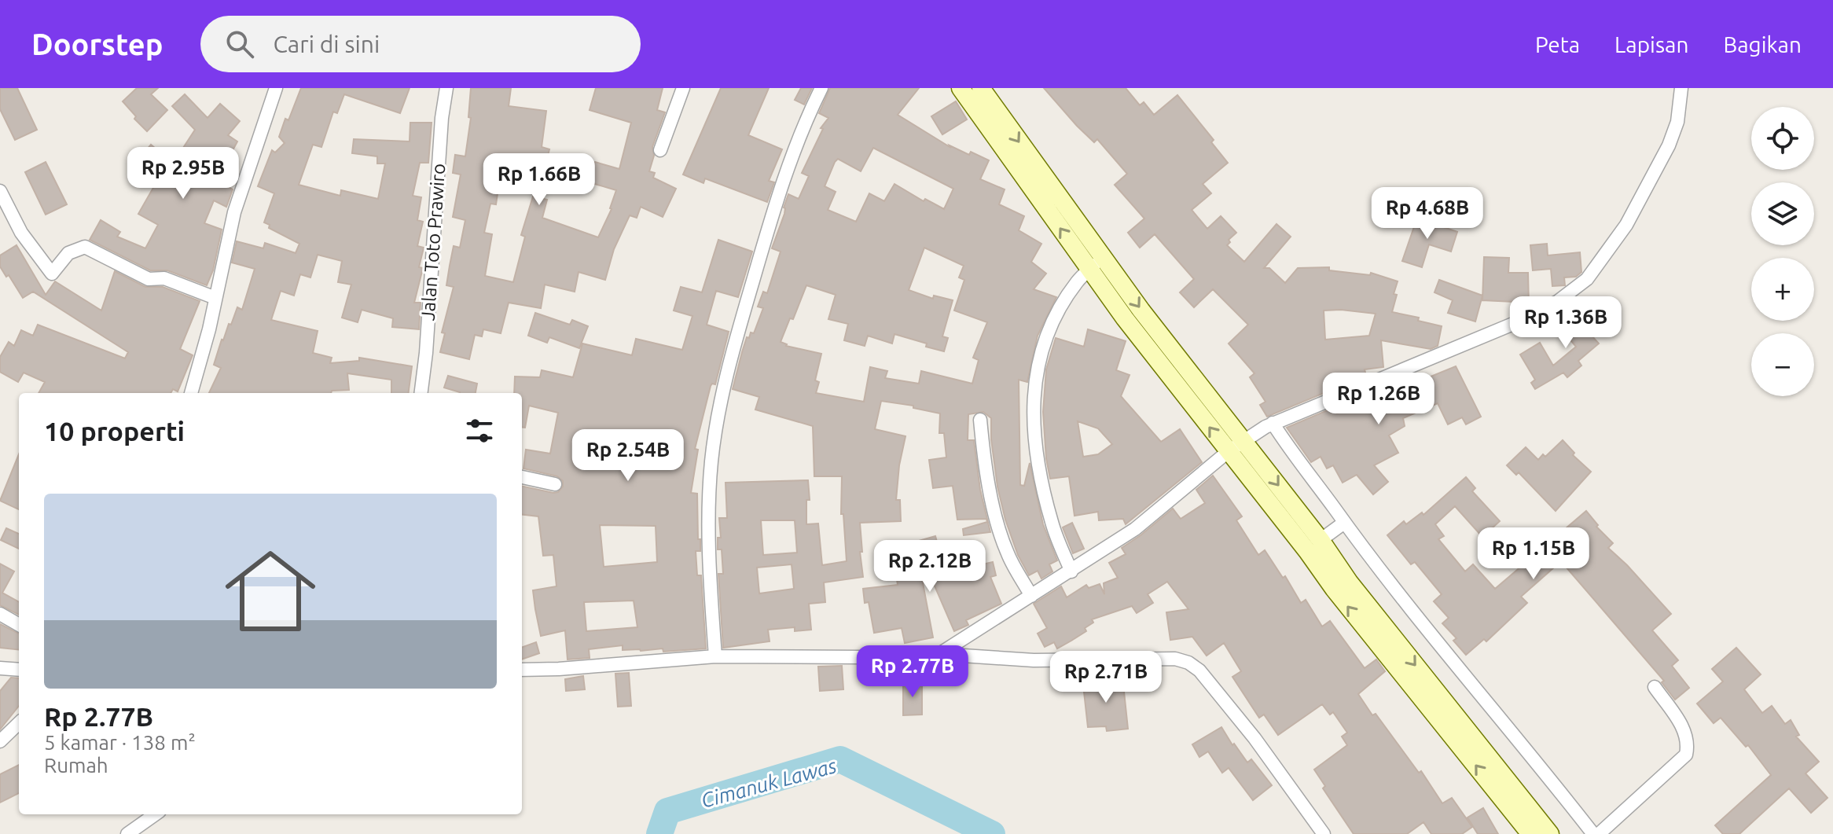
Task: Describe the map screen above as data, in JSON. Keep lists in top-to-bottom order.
{
  "streets": {
    "street": ["Jalan Toto Prawiro"]
  },
  "water": ["Cimanuk Lawas"],
  "page": {
    "header": "Doorstep",
    "search": "Cari di sini",
    "nav": ["Peta", "Lapisan", "Bagikan"],
    "map_buttons": ["+", "−"],
    "price": [
      "Rp 2.95B",
      "Rp 1.66B",
      "Rp 4.68B",
      "Rp 1.36B",
      "Rp 1.26B",
      "Rp 2.54B",
      "Rp 1.15B",
      "Rp 2.12B",
      "Rp 2.77B",
      "Rp 2.71B"
    ],
    "heading": "10 properti",
    "list": [
      {
        "name": "Rp 2.77B",
        "note": "5 kamar · 138 m² · Rumah"
      }
    ]
  }
}
